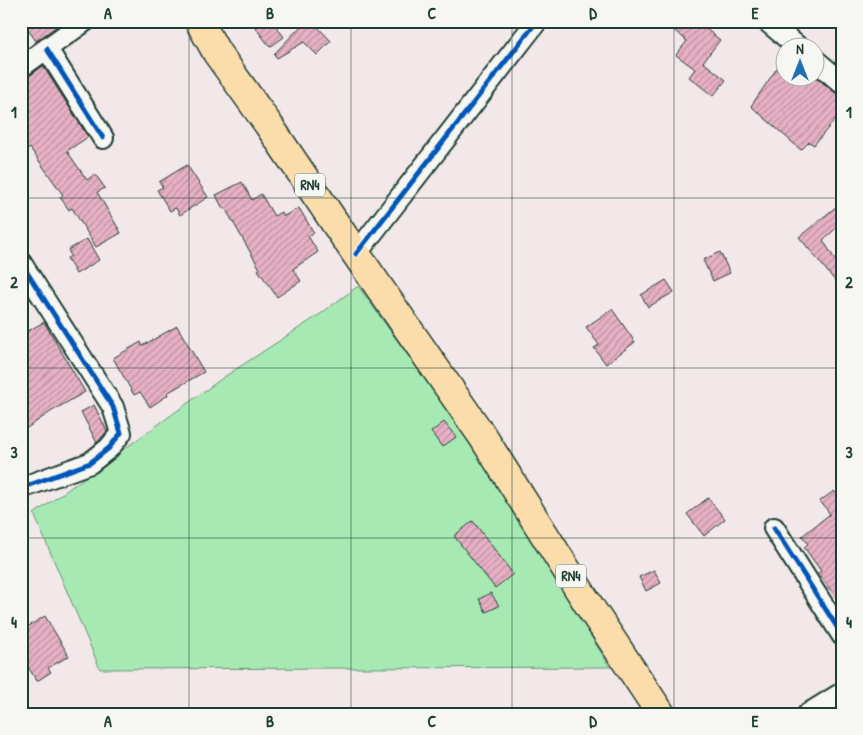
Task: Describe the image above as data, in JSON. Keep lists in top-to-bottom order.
{
  "streets": {
    "highway": ["RN4"]
  },
  "north": "top",
  "grid": {
    "columns": [
      "A",
      "B",
      "C",
      "D",
      "E"
    ],
    "rows": [
      "1",
      "2",
      "3",
      "4"
    ]
  }
}
